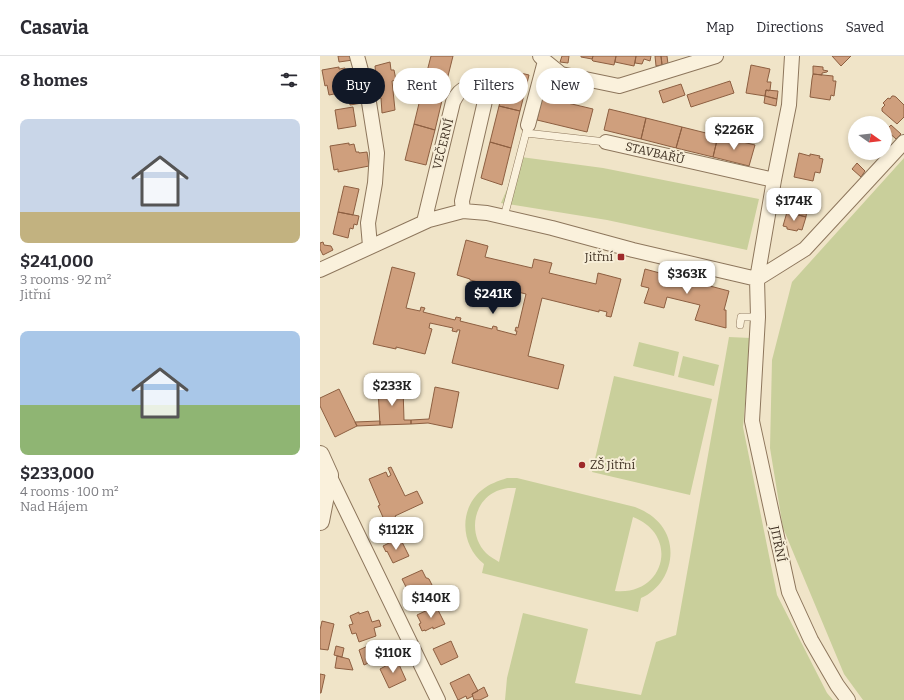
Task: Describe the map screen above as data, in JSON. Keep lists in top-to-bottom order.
{
  "streets": {
    "street": ["VEČERNÍ", "STAVBAŘŮ", "JITŘNÍ"]
  },
  "crossings": [
    ["STAVBAŘŮ", "JITŘNÍ"]
  ],
  "places": {
    "transit": ["Jitřní"],
    "other": ["ZŠ Jitřní"]
  },
  "north": "right",
  "page": {
    "header": "Casavia",
    "nav": ["Map", "Directions", "Saved"],
    "heading": "8 homes",
    "chip": [
      "Buy",
      "Rent",
      "Filters",
      "New"
    ],
    "list": [
      {
        "name": "$241,000",
        "note": "3 rooms · 92 m² · Jitřní"
      },
      {
        "name": "$233,000",
        "note": "4 rooms · 100 m² · Nad Hájem"
      }
    ],
    "price": [
      "$226K",
      "$174K",
      "$363K",
      "$241K",
      "$233K",
      "$112K",
      "$140K",
      "$110K"
    ]
  }
}
